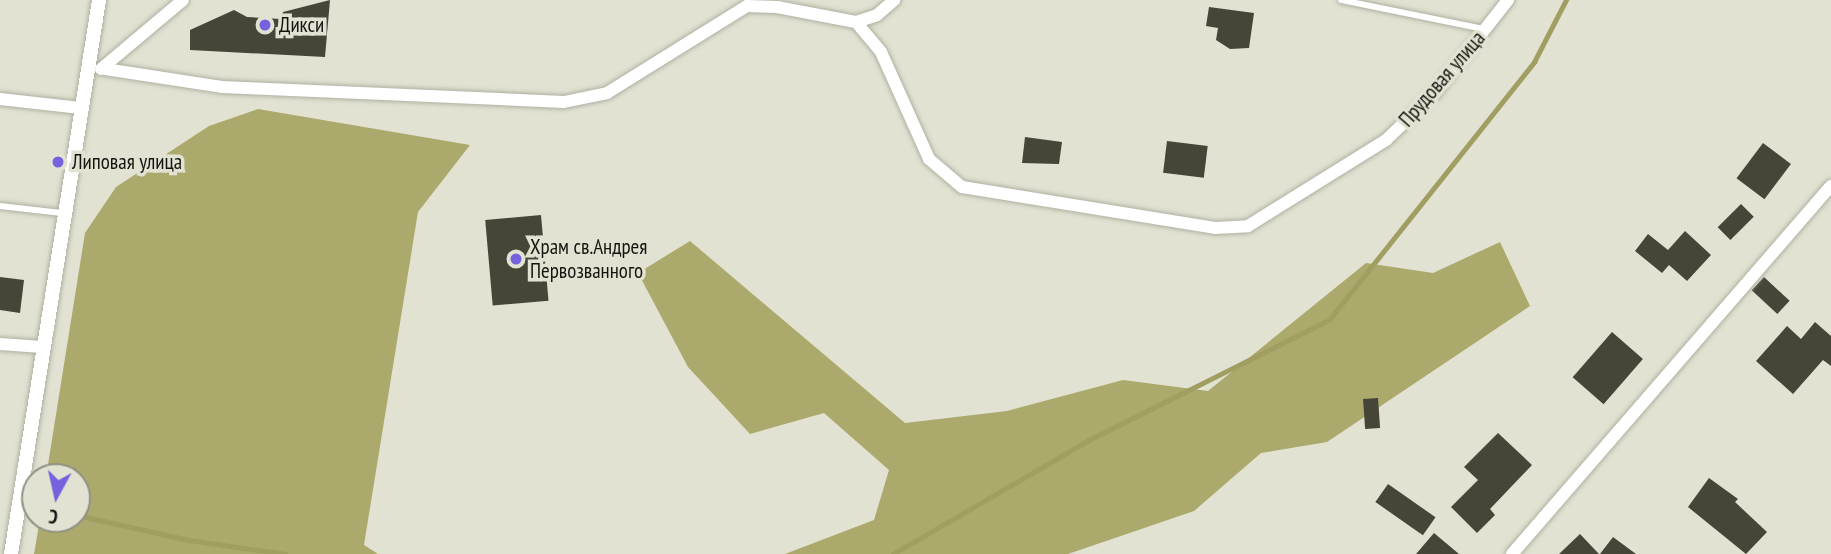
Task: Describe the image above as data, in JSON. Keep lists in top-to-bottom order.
{
  "streets": {
    "street": ["Прудовая улица"]
  },
  "places": ["Дикси", "Липовая улица", "Храм св.Андрея Первозванного"],
  "north": "bottom"
}
